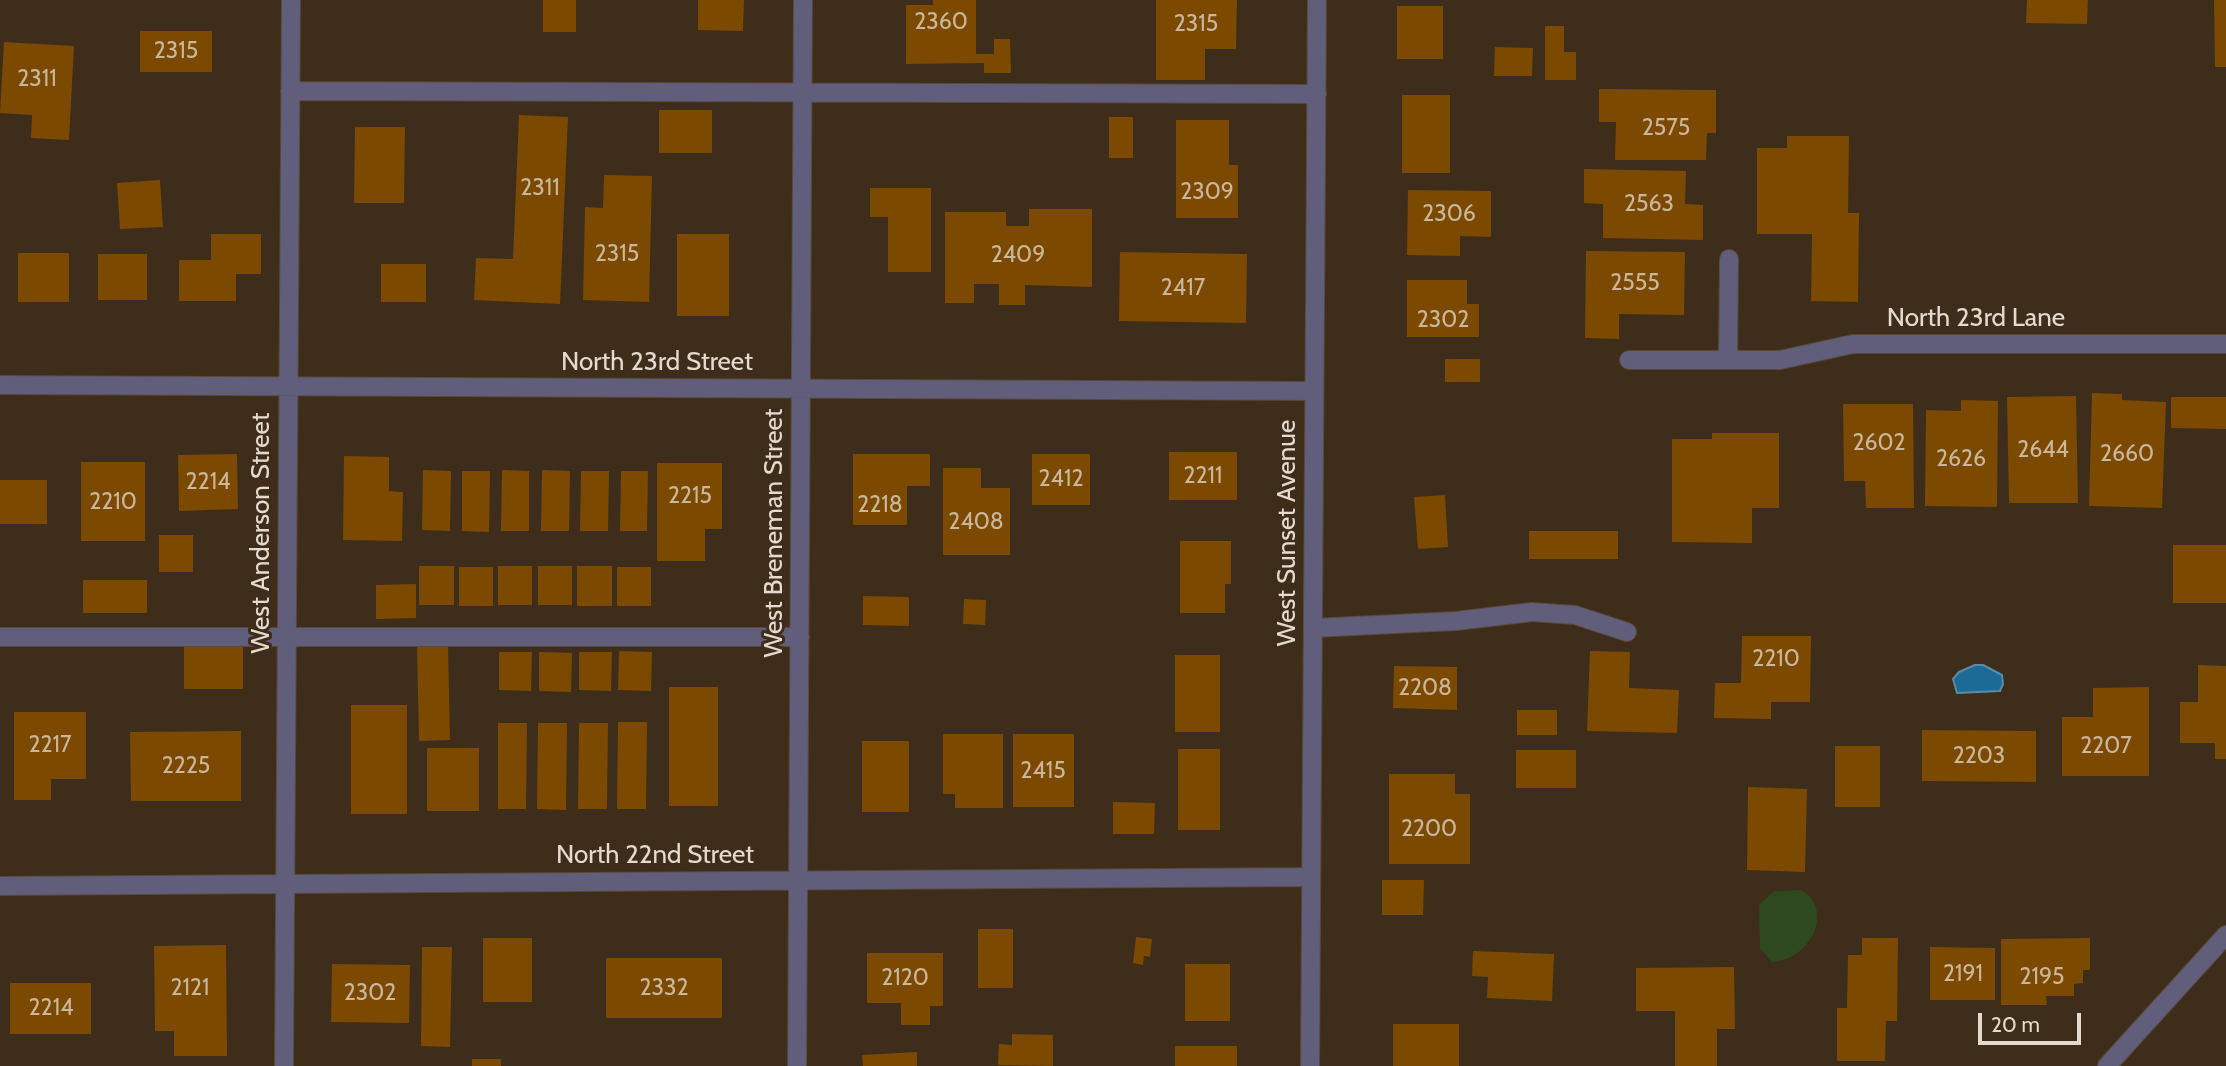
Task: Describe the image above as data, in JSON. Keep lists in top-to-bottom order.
{
  "streets": {
    "street": [
      "North 23rd Lane",
      "North 23rd Street",
      "West Anderson Street",
      "West Breneman Street",
      "West Sunset Avenue",
      "North 22nd Street"
    ]
  },
  "crossings": [
    ["North 23rd Street", "West Anderson Street"],
    ["North 23rd Street", "West Breneman Street"],
    ["North 23rd Street", "West Sunset Avenue"],
    ["West Anderson Street", "North 22nd Street"],
    ["West Breneman Street", "North 22nd Street"],
    ["West Sunset Avenue", "North 22nd Street"]
  ],
  "house_numbers": [
    "2360",
    "2315",
    "2315",
    "2311",
    "2575",
    "2311",
    "2309",
    "2563",
    "2306",
    "2315",
    "2409",
    "2555",
    "2417",
    "2302",
    "2602",
    "2644",
    "2660",
    "2626",
    "2211",
    "2412",
    "2214",
    "2215",
    "2210",
    "2218",
    "2408",
    "2210",
    "2208",
    "2217",
    "2207",
    "2203",
    "2225",
    "2415",
    "2200",
    "2191",
    "2195",
    "2120",
    "2121",
    "2332",
    "2302",
    "2214"
  ],
  "scale_bar": "20 m"
}
